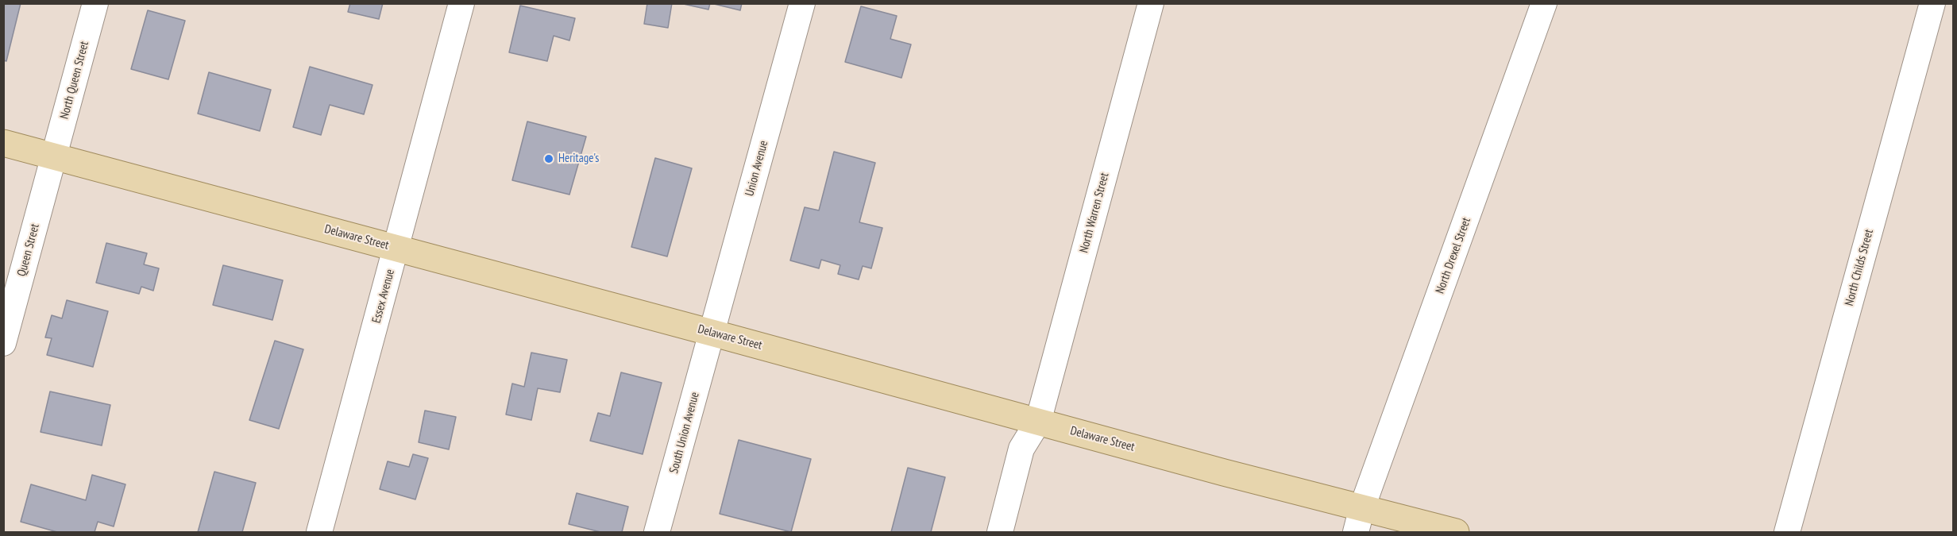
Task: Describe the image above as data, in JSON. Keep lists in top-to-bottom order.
{
  "streets": {
    "main road": ["Delaware Street"],
    "street": [
      "North Queen Street",
      "Union Avenue",
      "North Warren Street",
      "Queen Street",
      "North Drexel Street",
      "North Childs Street",
      "Essex Avenue",
      "South Union Avenue"
    ]
  },
  "crossings": [
    ["North Queen Street", "Delaware Street"],
    ["North Queen Street", "Queen Street"],
    ["Union Avenue", "Delaware Street"],
    ["Union Avenue", "South Union Avenue"],
    ["North Warren Street", "Delaware Street"],
    ["Delaware Street", "Queen Street"],
    ["Delaware Street", "North Drexel Street"],
    ["Delaware Street", "Essex Avenue"],
    ["Delaware Street", "South Union Avenue"]
  ],
  "places": ["Heritage's"]
}
